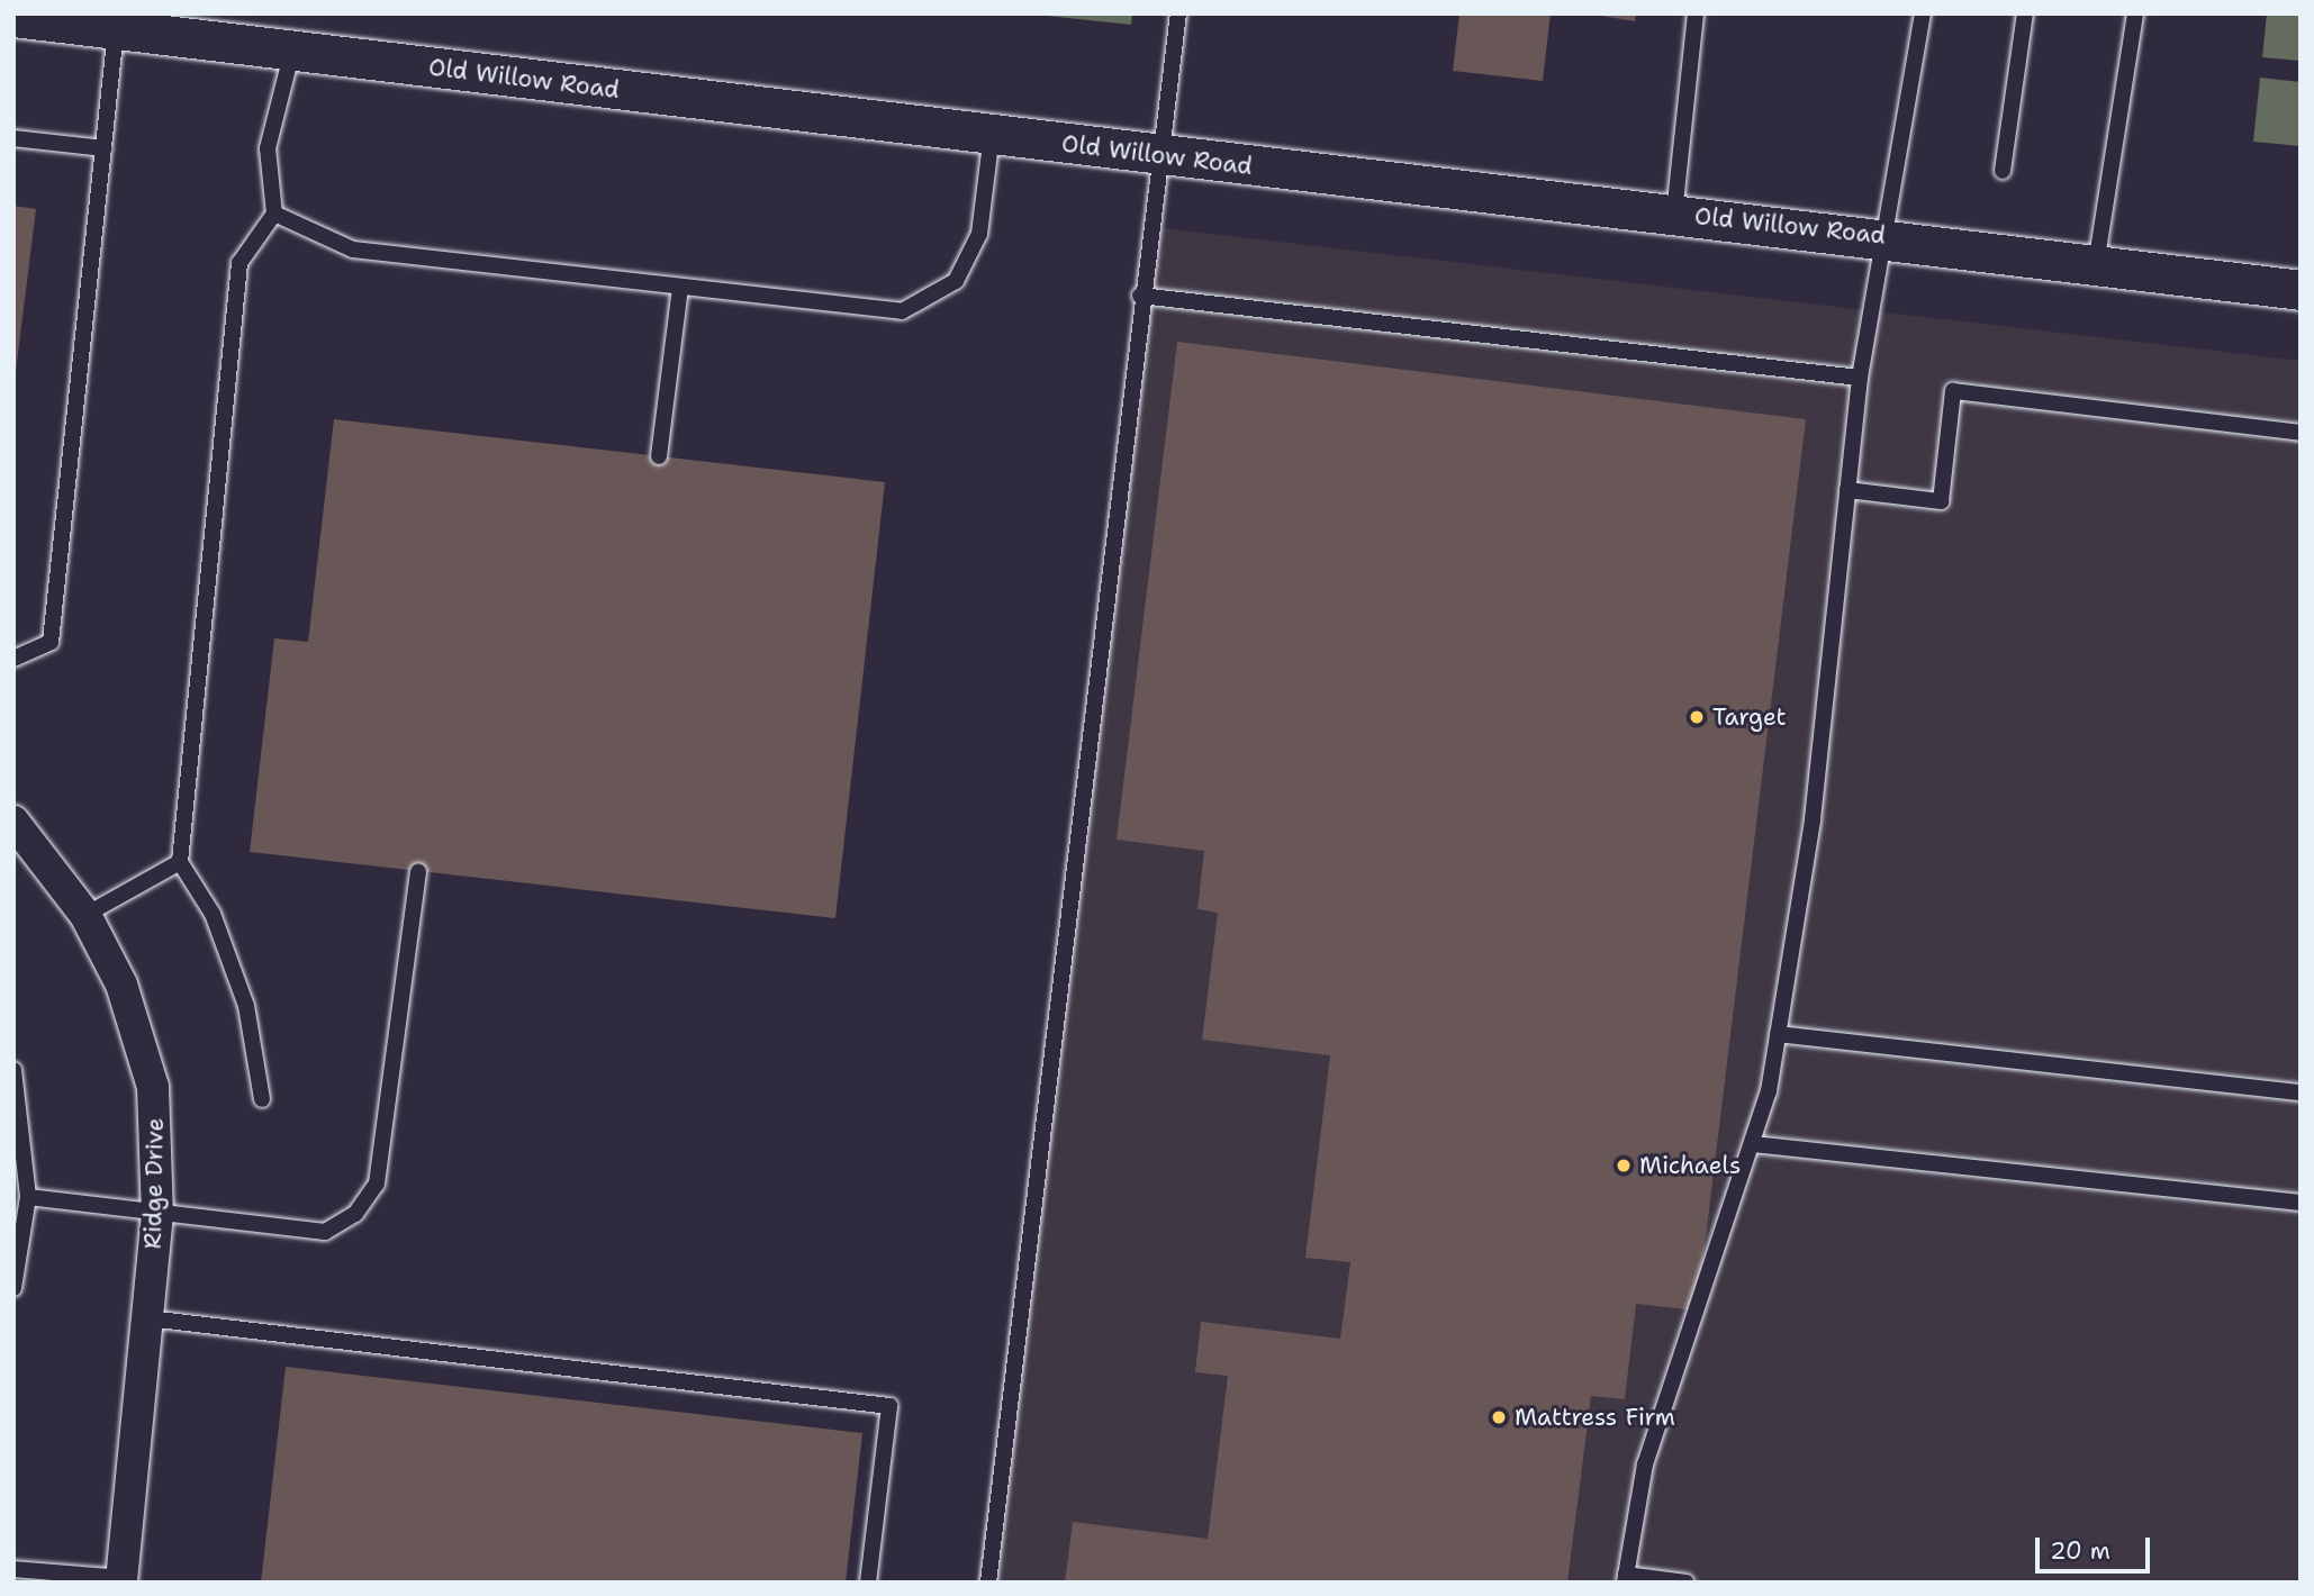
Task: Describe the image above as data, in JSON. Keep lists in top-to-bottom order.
{
  "streets": {
    "street": ["Old Willow Road", "Ridge Drive"]
  },
  "places": ["Target", "Michaels", "Mattress Firm"],
  "scale_bar": "20 m"
}
